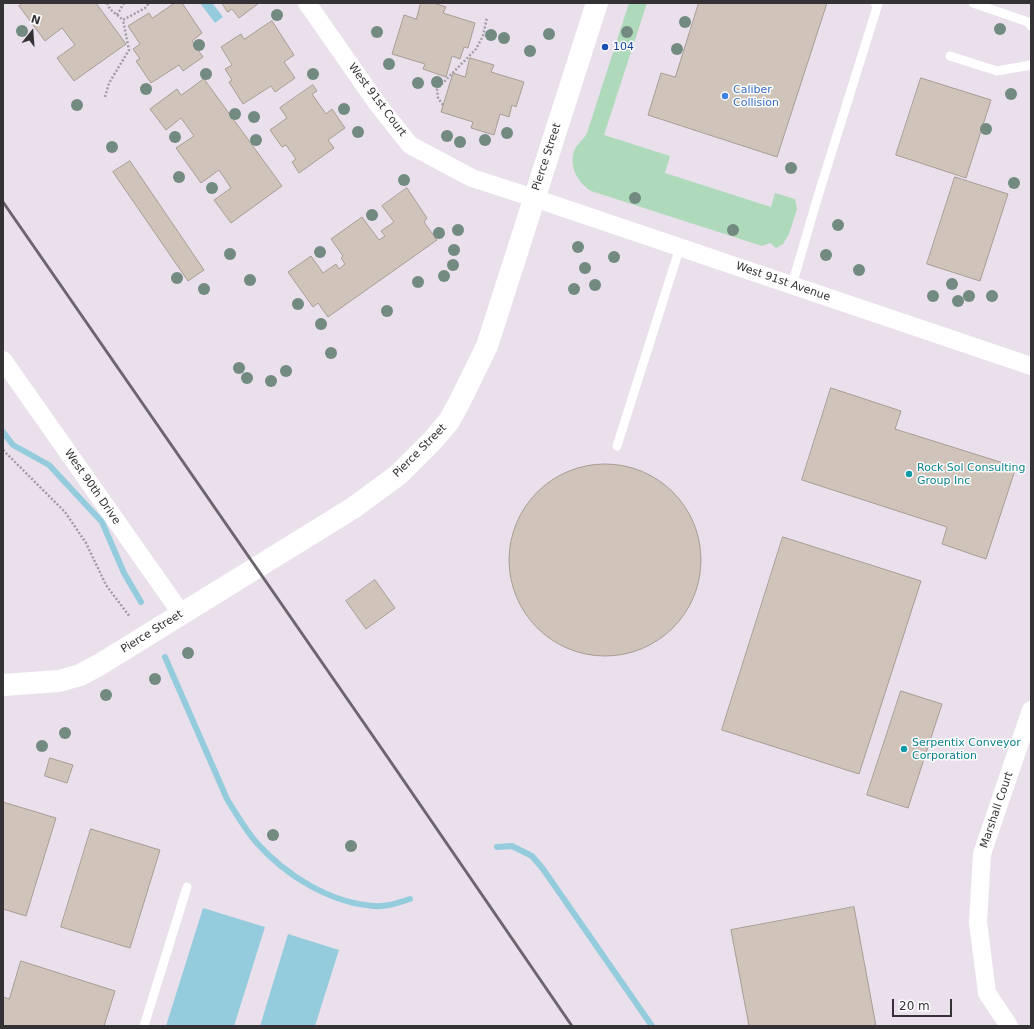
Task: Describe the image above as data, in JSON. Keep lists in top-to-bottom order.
{
  "streets": {
    "street": [
      "West 91st Court",
      "Pierce Street",
      "West 91st Avenue",
      "West 90th Drive",
      "Marshall Court"
    ]
  },
  "crossings": [
    ["West 91st Court", "Pierce Street"],
    ["West 91st Court", "West 91st Avenue"],
    ["Pierce Street", "West 91st Avenue"],
    ["Pierce Street", "West 90th Drive"]
  ],
  "places": [
    "104",
    "Caliber Collision",
    "Rock Sol Consulting Group Inc",
    "Serpentix Conveyor Corporation"
  ],
  "scale_bar": "20 m",
  "north": "top"
}
